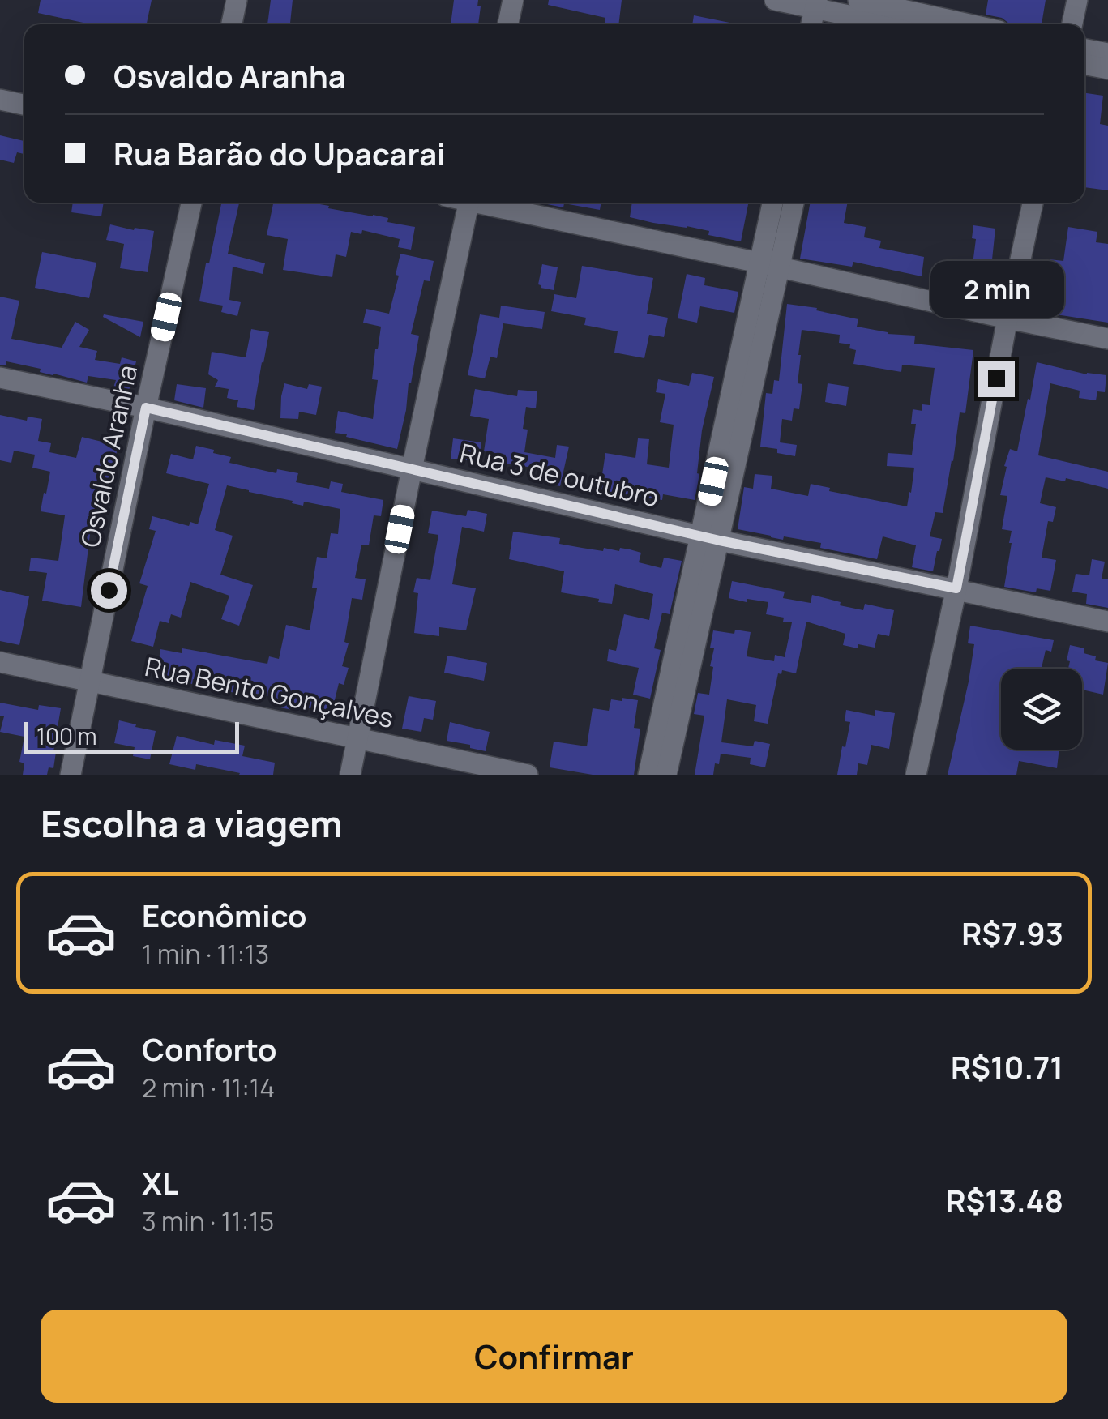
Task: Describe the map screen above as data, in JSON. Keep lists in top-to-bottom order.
{
  "streets": {
    "street": ["Osvaldo Aranha", "Rua 3 de outubro", "Rua Bento Gonçalves"]
  },
  "crossings": [
    ["Osvaldo Aranha", "Rua 3 de outubro"],
    ["Osvaldo Aranha", "Rua Bento Gonçalves"]
  ],
  "scale_bar": "100 m",
  "page": {
    "banner": ["Osvaldo Aranha", "Rua Barão do Upacarai"],
    "bubble": "2 min",
    "scale": "100 m",
    "heading": "Escolha a viagem",
    "list": [
      {
        "name": "Econômico",
        "note": "1 min · 11:13",
        "value": "R$7.93"
      },
      {
        "name": "Conforto",
        "note": "2 min · 11:14",
        "value": "R$10.71"
      },
      {
        "name": "XL",
        "note": "3 min · 11:15",
        "value": "R$13.48"
      }
    ],
    "buttons": "Confirmar"
  }
}
